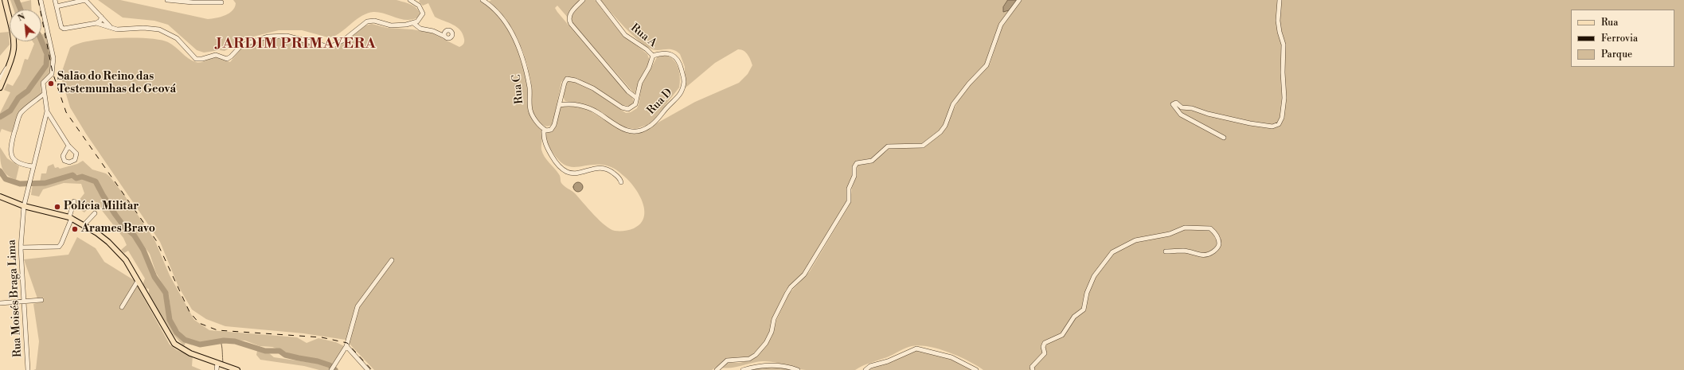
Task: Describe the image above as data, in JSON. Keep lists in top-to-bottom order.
{
  "streets": {
    "street": [
      "Rua A",
      "Rua C",
      "Rua D",
      "Rua Moisés Braga Lima"
    ]
  },
  "crossings": [
    ["Rua A", "Rua D"]
  ],
  "districts": ["JARDIM PRIMAVERA"],
  "places": ["Salão do Reino das Testemunhas de Geová", "Polícia Militar", "Arames Bravo"],
  "legend": ["Rua", "Ferrovia", "Parque"],
  "north": "top left"
}
